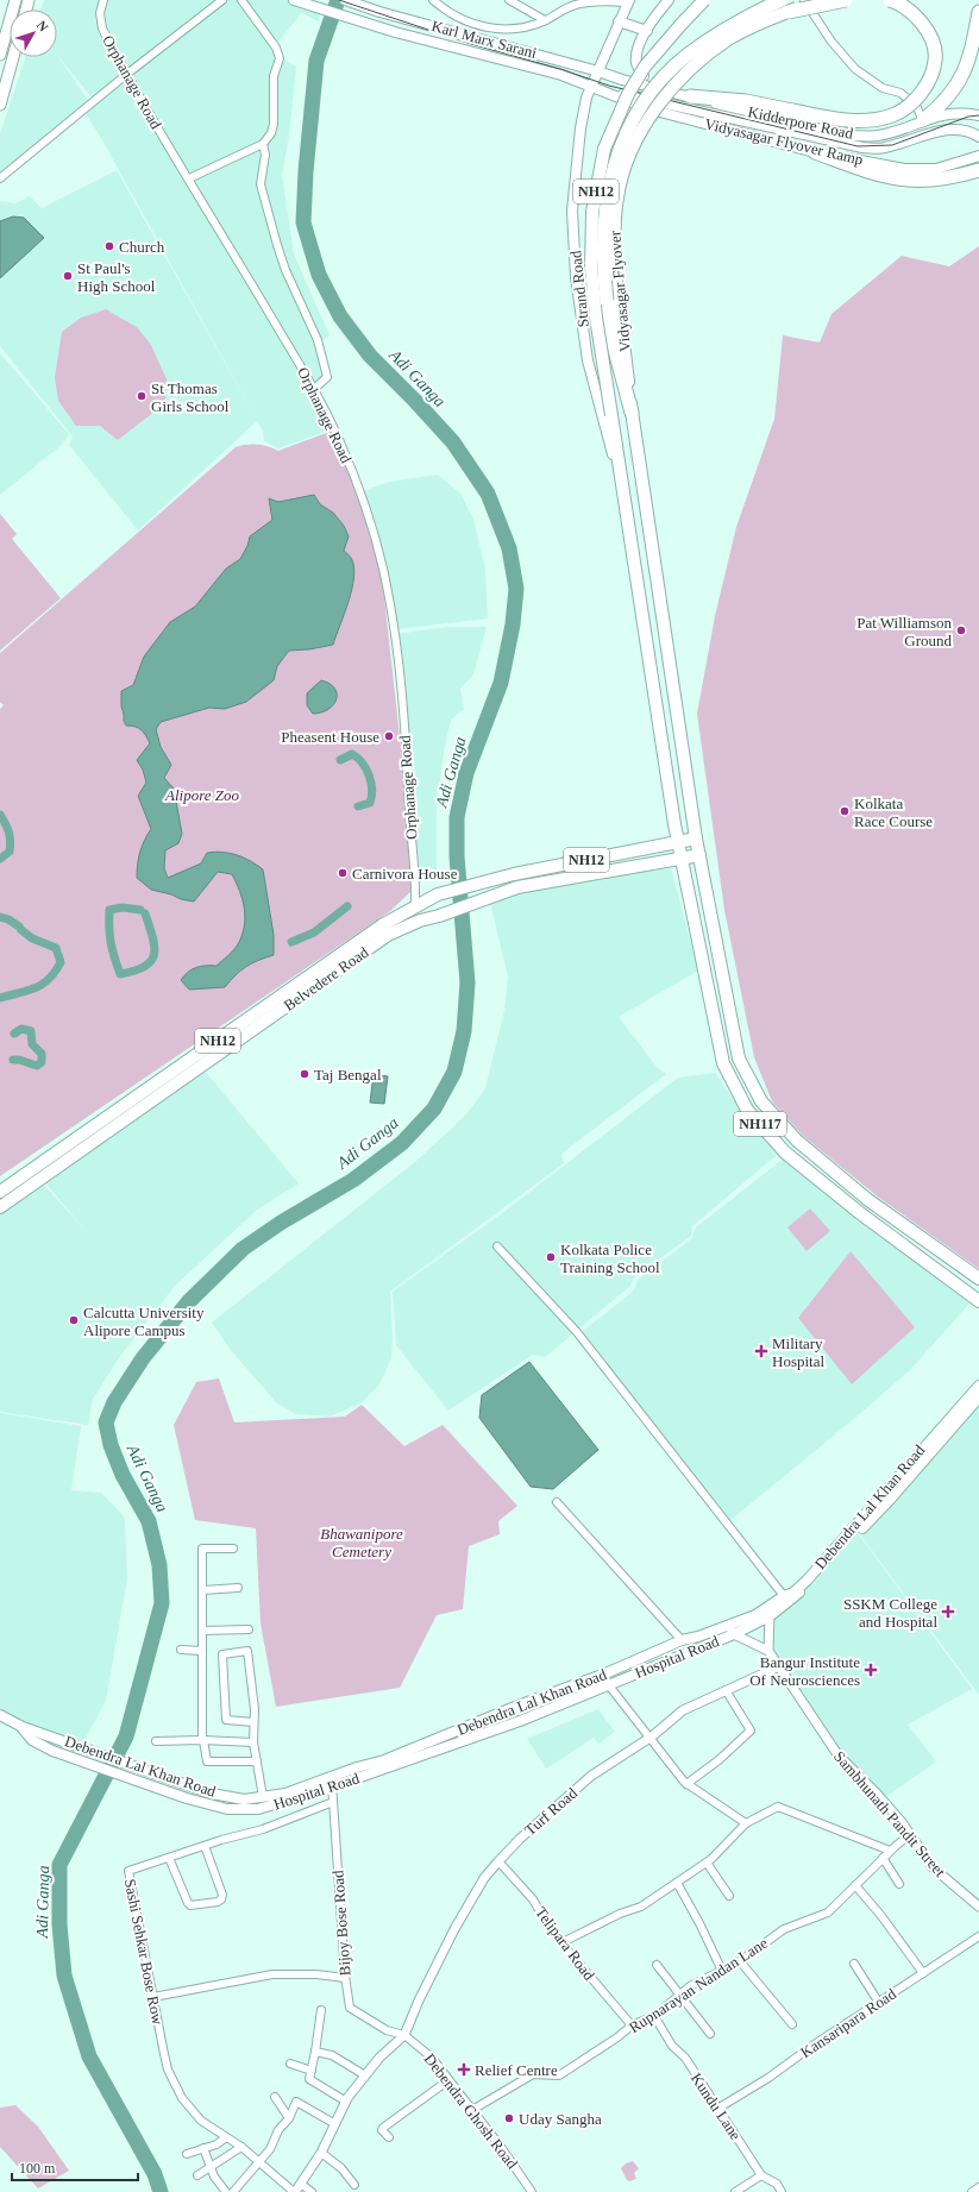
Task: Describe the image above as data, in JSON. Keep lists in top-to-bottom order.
{
  "streets": {
    "highway": [
      "NH12",
      "Vidyasagar Flyover",
      "Belvedere Road",
      "NH117"
    ],
    "main road": [
      "Karl Marx Sarani",
      "Kidderpore Road",
      "Vidyasagar Flyover Ramp",
      "Strand Road",
      "Debendra Lal Khan Road",
      "Hospital Road"
    ],
    "street": [
      "Orphanage Road",
      "Turf Road",
      "Sambhunath Pandit Street",
      "Bijoy Bose Road",
      "Telipara Road",
      "Sashi Sehkar Bose Row",
      "Rupnarayan Nandan Lane",
      "Kansaripara Road",
      "Kundu Lane",
      "Debendra Ghosh Road"
    ]
  },
  "crossings": [
    ["Karl Marx Sarani", "Kidderpore Road"],
    ["Karl Marx Sarani", "Strand Road"],
    ["Orphanage Road", "Belvedere Road"],
    ["Kidderpore Road", "Vidyasagar Flyover Ramp"],
    ["Kidderpore Road", "Strand Road"],
    ["Vidyasagar Flyover Ramp", "Strand Road"],
    ["NH12", "Strand Road"],
    ["NH12", "Vidyasagar Flyover"],
    ["NH12", "Belvedere Road"],
    ["NH12", "NH117"],
    ["Strand Road", "Vidyasagar Flyover"],
    ["Vidyasagar Flyover", "Belvedere Road"],
    ["Belvedere Road", "NH117"],
    ["Debendra Lal Khan Road", "Hospital Road"],
    ["Debendra Lal Khan Road", "Bijoy Bose Road"],
    ["Hospital Road", "Bijoy Bose Road"],
    ["Turf Road", "Sambhunath Pandit Street"],
    ["Turf Road", "Bijoy Bose Road"],
    ["Turf Road", "Telipara Road"],
    ["Turf Road", "Debendra Ghosh Road"],
    ["Sambhunath Pandit Street", "Rupnarayan Nandan Lane"],
    ["Bijoy Bose Road", "Sashi Sehkar Bose Row"],
    ["Bijoy Bose Road", "Debendra Ghosh Road"],
    ["Telipara Road", "Rupnarayan Nandan Lane"],
    ["Rupnarayan Nandan Lane", "Kundu Lane"],
    ["Rupnarayan Nandan Lane", "Debendra Ghosh Road"],
    ["Kansaripara Road", "Kundu Lane"]
  ],
  "water": ["Adi Ganga"],
  "parks": ["Alipore Zoo", "Bhawanipore Cemetery"],
  "places": {
    "other": [
      "Church",
      "St Paul's High School",
      "St Thomas Girls School",
      "Pat Williamson Ground",
      "Pheasent House",
      "Kolkata Race Course",
      "Carnivora House",
      "Taj Bengal",
      "Kolkata Police Training School",
      "Calcutta University Alipore Campus",
      "Uday Sangha"
    ],
    "health": [
      "Military Hospital",
      "SSKM College and Hospital",
      "Bangur Institute Of Neurosciences",
      "Relief Centre"
    ]
  },
  "scale_bar": "100 m",
  "north": "top right"
}
